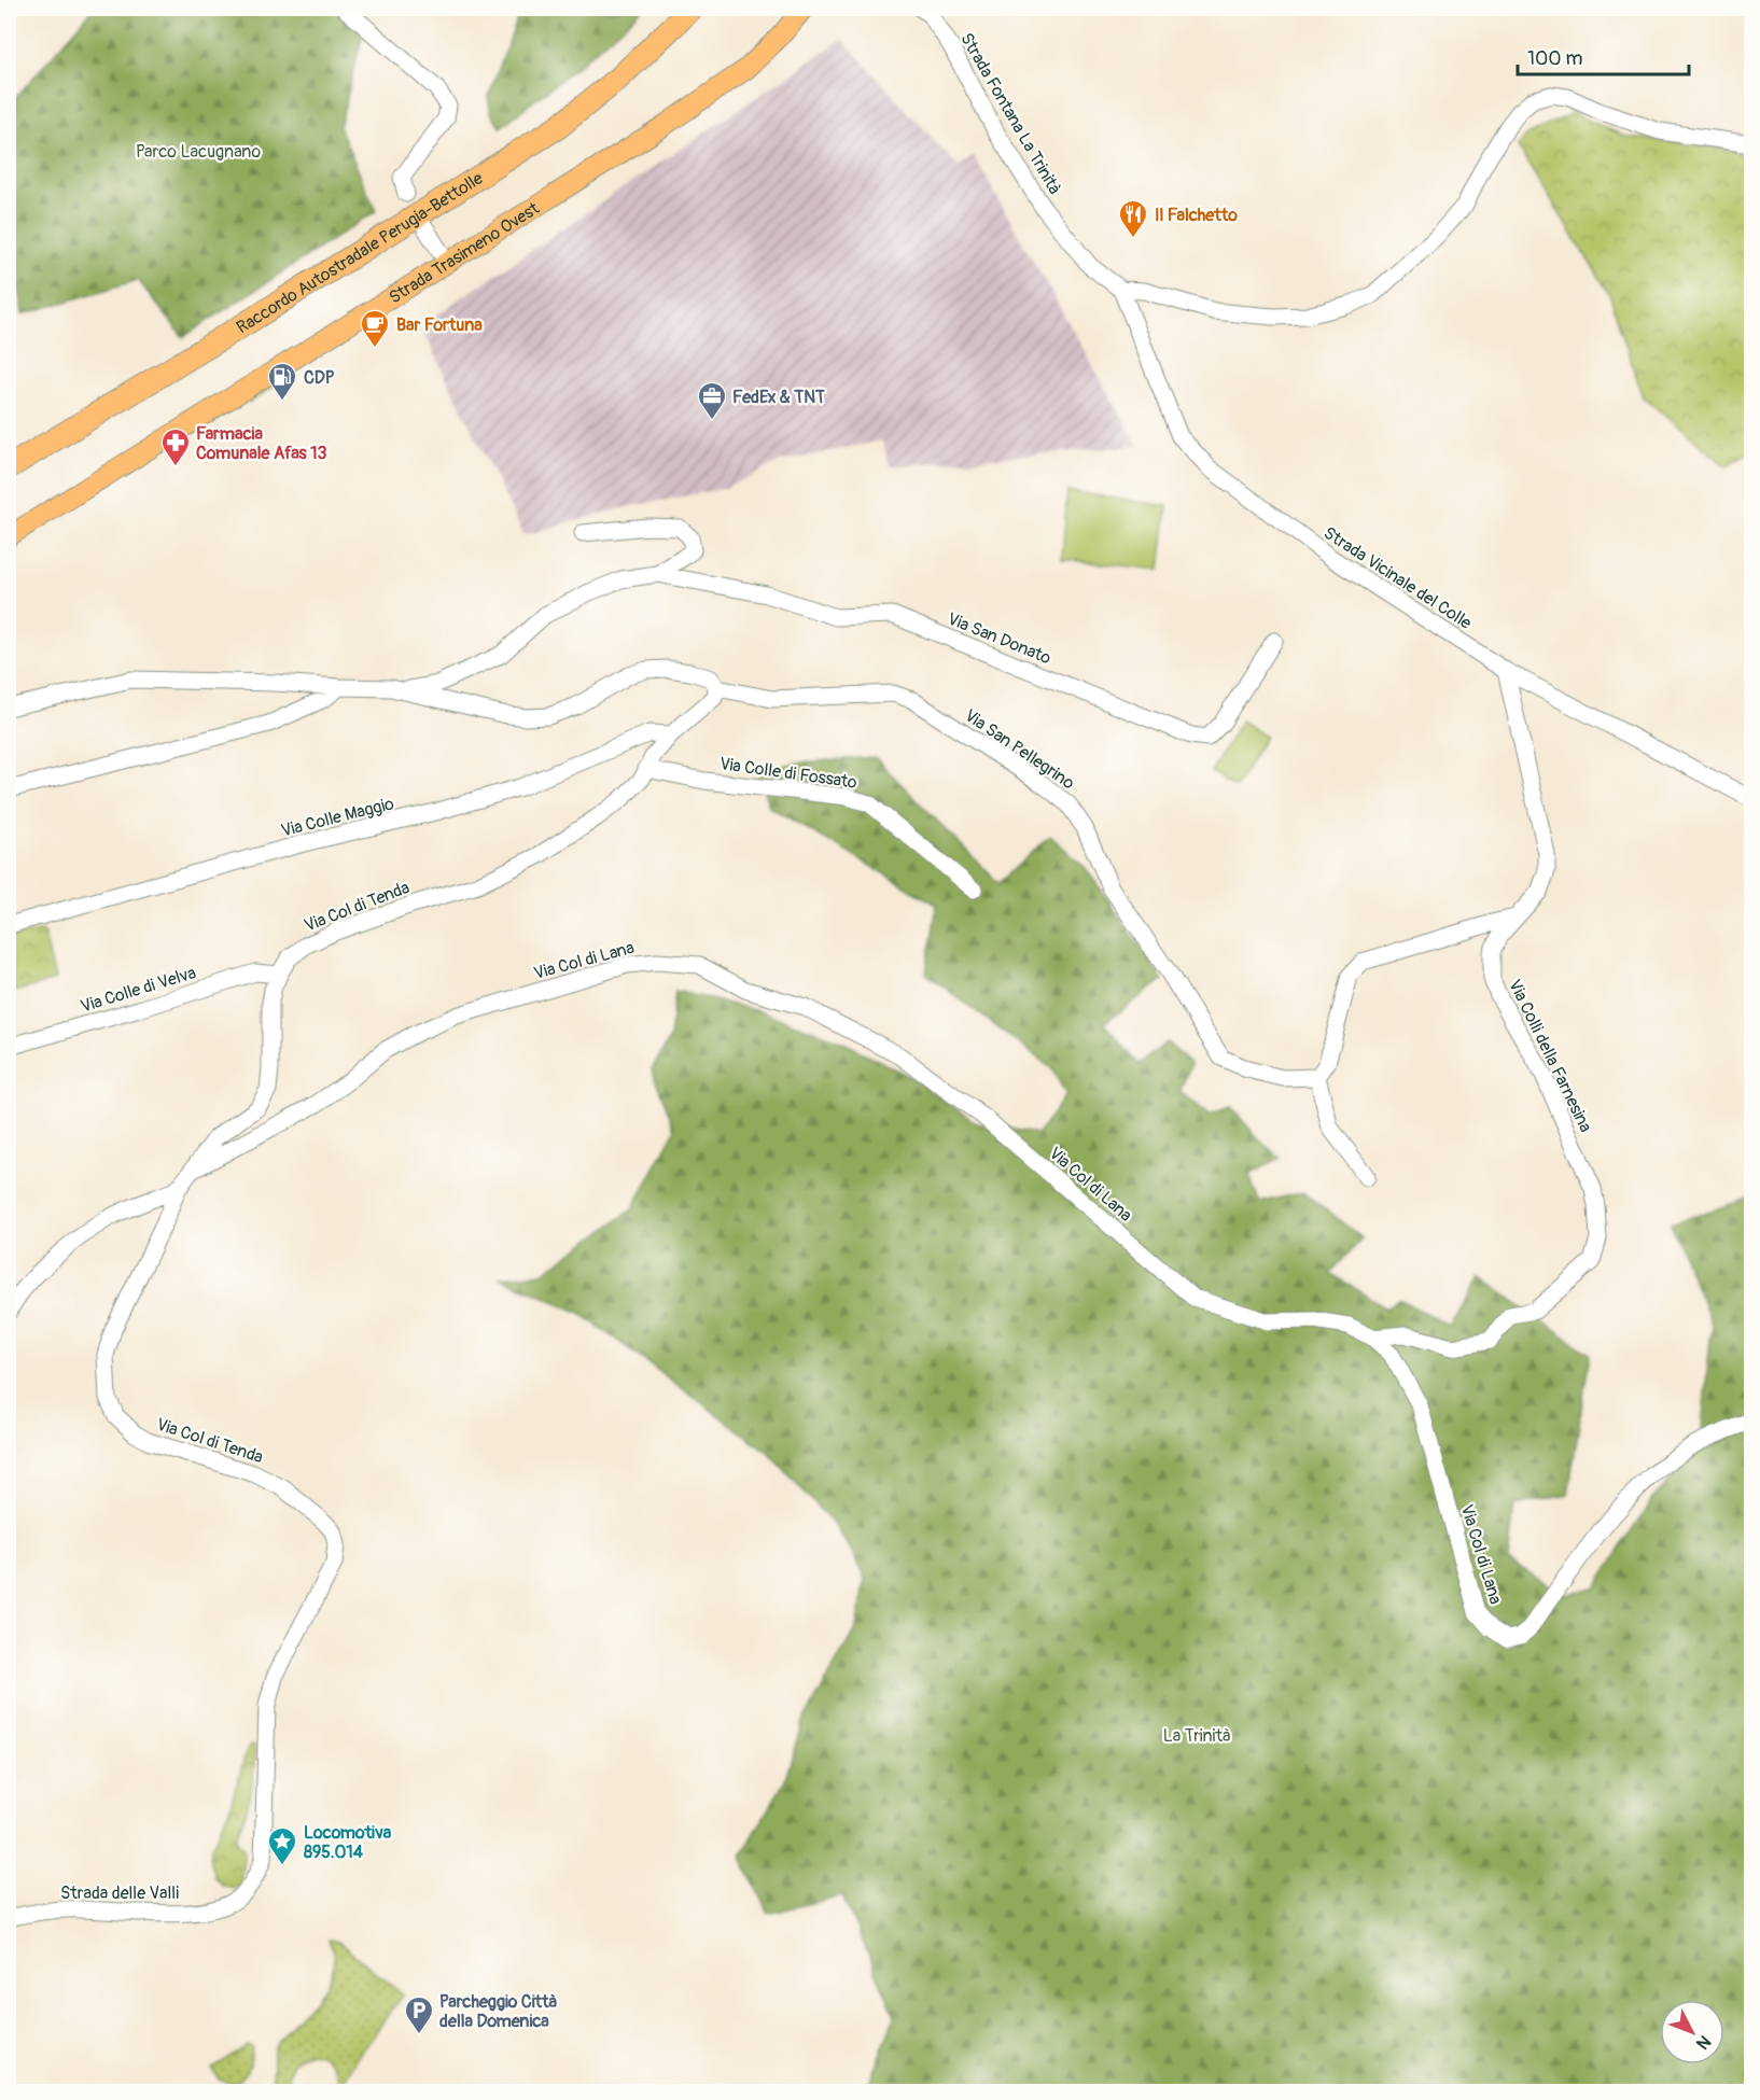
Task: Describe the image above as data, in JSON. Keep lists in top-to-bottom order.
{
  "streets": {
    "highway": ["Raccordo Autostradale Perugia-Bettolle"],
    "main road": ["Strada Trasimeno Ovest"],
    "street": [
      "Strada Fontana La Trinità",
      "Strada Vicinale del Colle",
      "Via San Donato",
      "Via San Pellegrino",
      "Via Colle di Fossato",
      "Via Colle Maggio",
      "Via Col di Tenda",
      "Via Col di Lana",
      "Via Colle di Velva",
      "Via Colli della Farnesina",
      "Strada delle Valli"
    ]
  },
  "crossings": [
    ["Strada Fontana La Trinità", "Strada Vicinale del Colle"],
    ["Strada Vicinale del Colle", "Via Colli della Farnesina"],
    ["Via San Pellegrino", "Via Col di Tenda"],
    ["Via Colle di Fossato", "Via Col di Tenda"],
    ["Via Colle Maggio", "Via Col di Tenda"],
    ["Via Col di Tenda", "Via Col di Lana"],
    ["Via Col di Tenda", "Via Colle di Velva"],
    ["Via Col di Tenda", "Strada delle Valli"],
    ["Via Col di Lana", "Via Colli della Farnesina"]
  ],
  "parks": ["Parco Lacugnano", "La Trinità"],
  "places": {
    "restaurant": ["Il Falchetto"],
    "cafe": ["Bar Fortuna"],
    "fuel station": ["CDP"],
    "office": ["FedEx & TNT"],
    "pharmacy": ["Farmacia Comunale Afas 13"],
    "place": ["Locomotiva 895.014"],
    "parking": ["Parcheggio Città della Domenica"]
  },
  "scale_bar": "100 m",
  "north": "bottom right"
}
